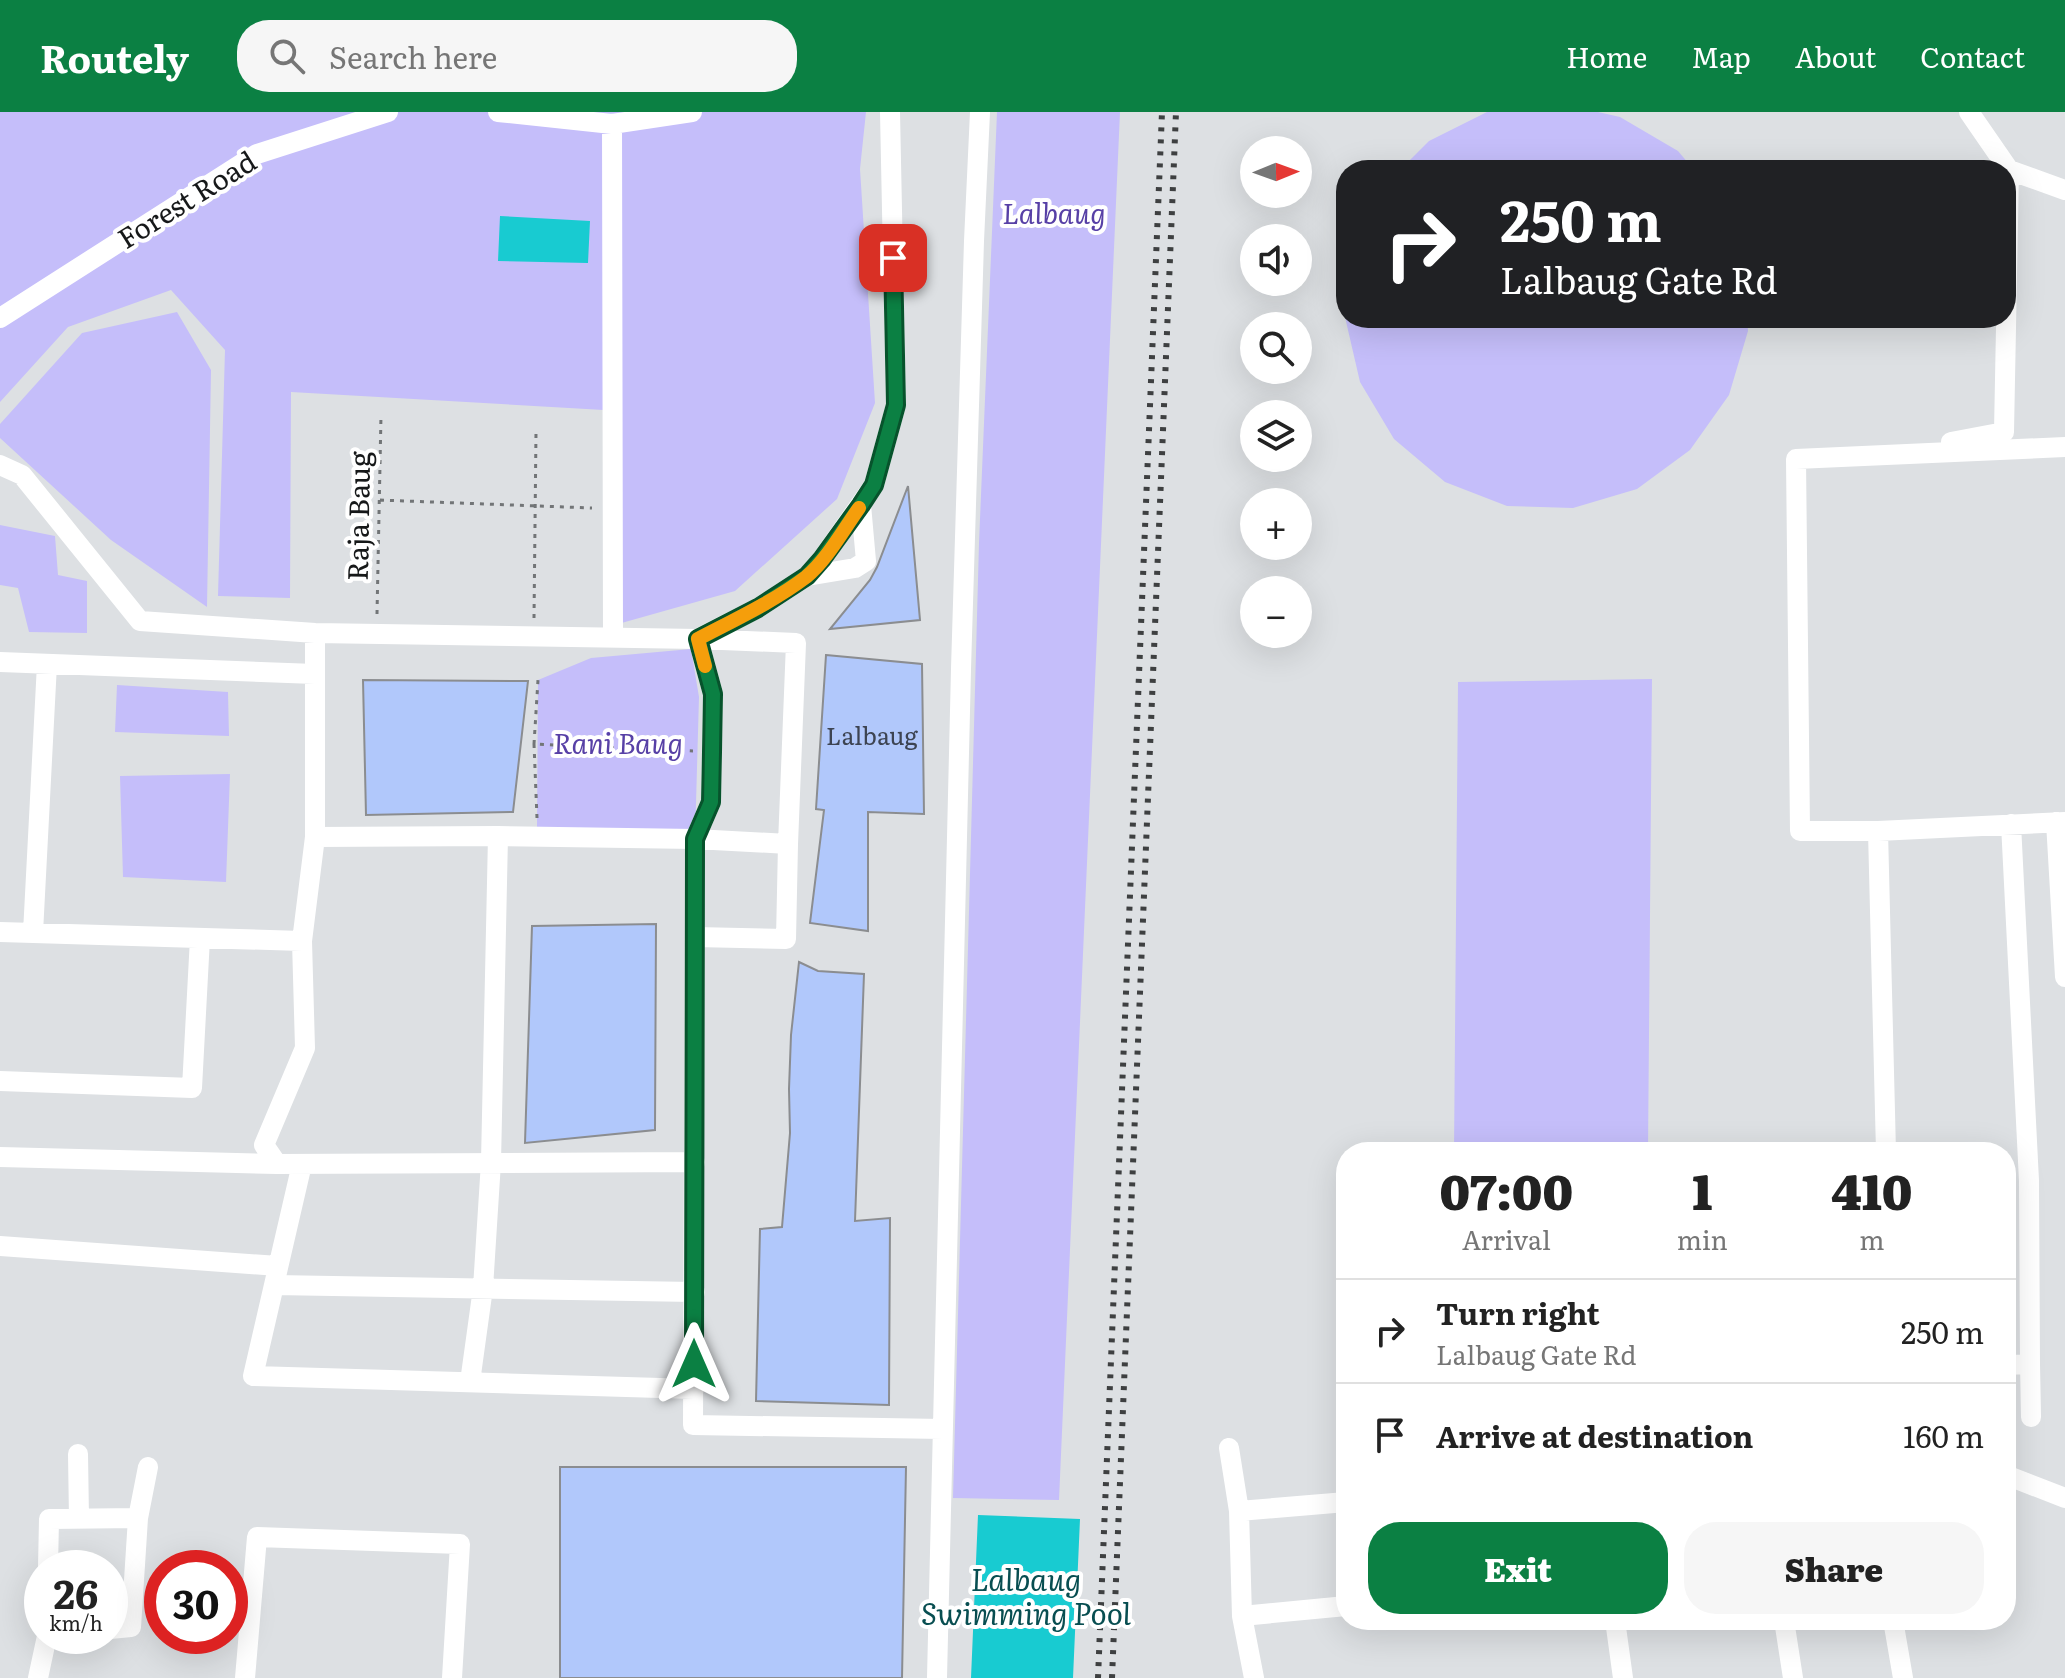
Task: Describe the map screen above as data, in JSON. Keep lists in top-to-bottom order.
{
  "streets": {
    "street": ["Forest Road"],
    "path": ["Raja Baug"]
  },
  "water": ["Lalbaug Swimming Pool"],
  "parks": ["Lalbaug", "Rani Baug"],
  "house_numbers": ["Lalbaug"],
  "north": "right",
  "page": {
    "header": "Routely",
    "search": "Search here",
    "nav": [
      "Home",
      "Map",
      "About",
      "Contact"
    ],
    "map_buttons": ["+", "−"],
    "turn": ["250 m", "Lalbaug Gate Rd"],
    "eta": [
      "07:00",
      "Arrival",
      "1",
      "min",
      "410",
      "m"
    ],
    "list": [
      {
        "name": "Turn right",
        "note": "Lalbaug Gate Rd",
        "value": "250 m"
      },
      {
        "name": "Arrive at destination",
        "value": "160 m"
      }
    ],
    "buttons": ["Exit", "Share"],
    "speed": "26 km/h",
    "limit": "30"
  }
}
